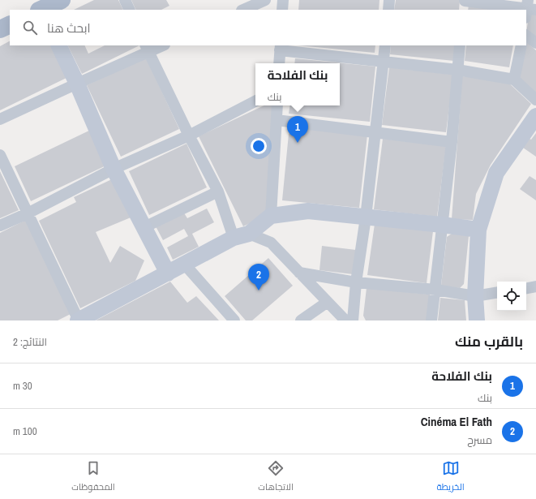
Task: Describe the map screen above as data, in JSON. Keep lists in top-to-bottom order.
{
  "page": {
    "search": "ابحث هنا",
    "popup": ["بنك الفلاحة", "بنك"],
    "pins": ["1", "2"],
    "heading": ["بالقرب منك", "النتائج: 2"],
    "list": [
      {
        "mark": "1",
        "name": "بنك الفلاحة",
        "note": "بنك",
        "value": "30 m"
      },
      {
        "mark": "2",
        "name": "Cinéma El Fath",
        "note": "مسرح",
        "value": "100 m"
      }
    ],
    "nav": ["الخريطة", "الاتجاهات", "المحفوظات"]
  }
}
